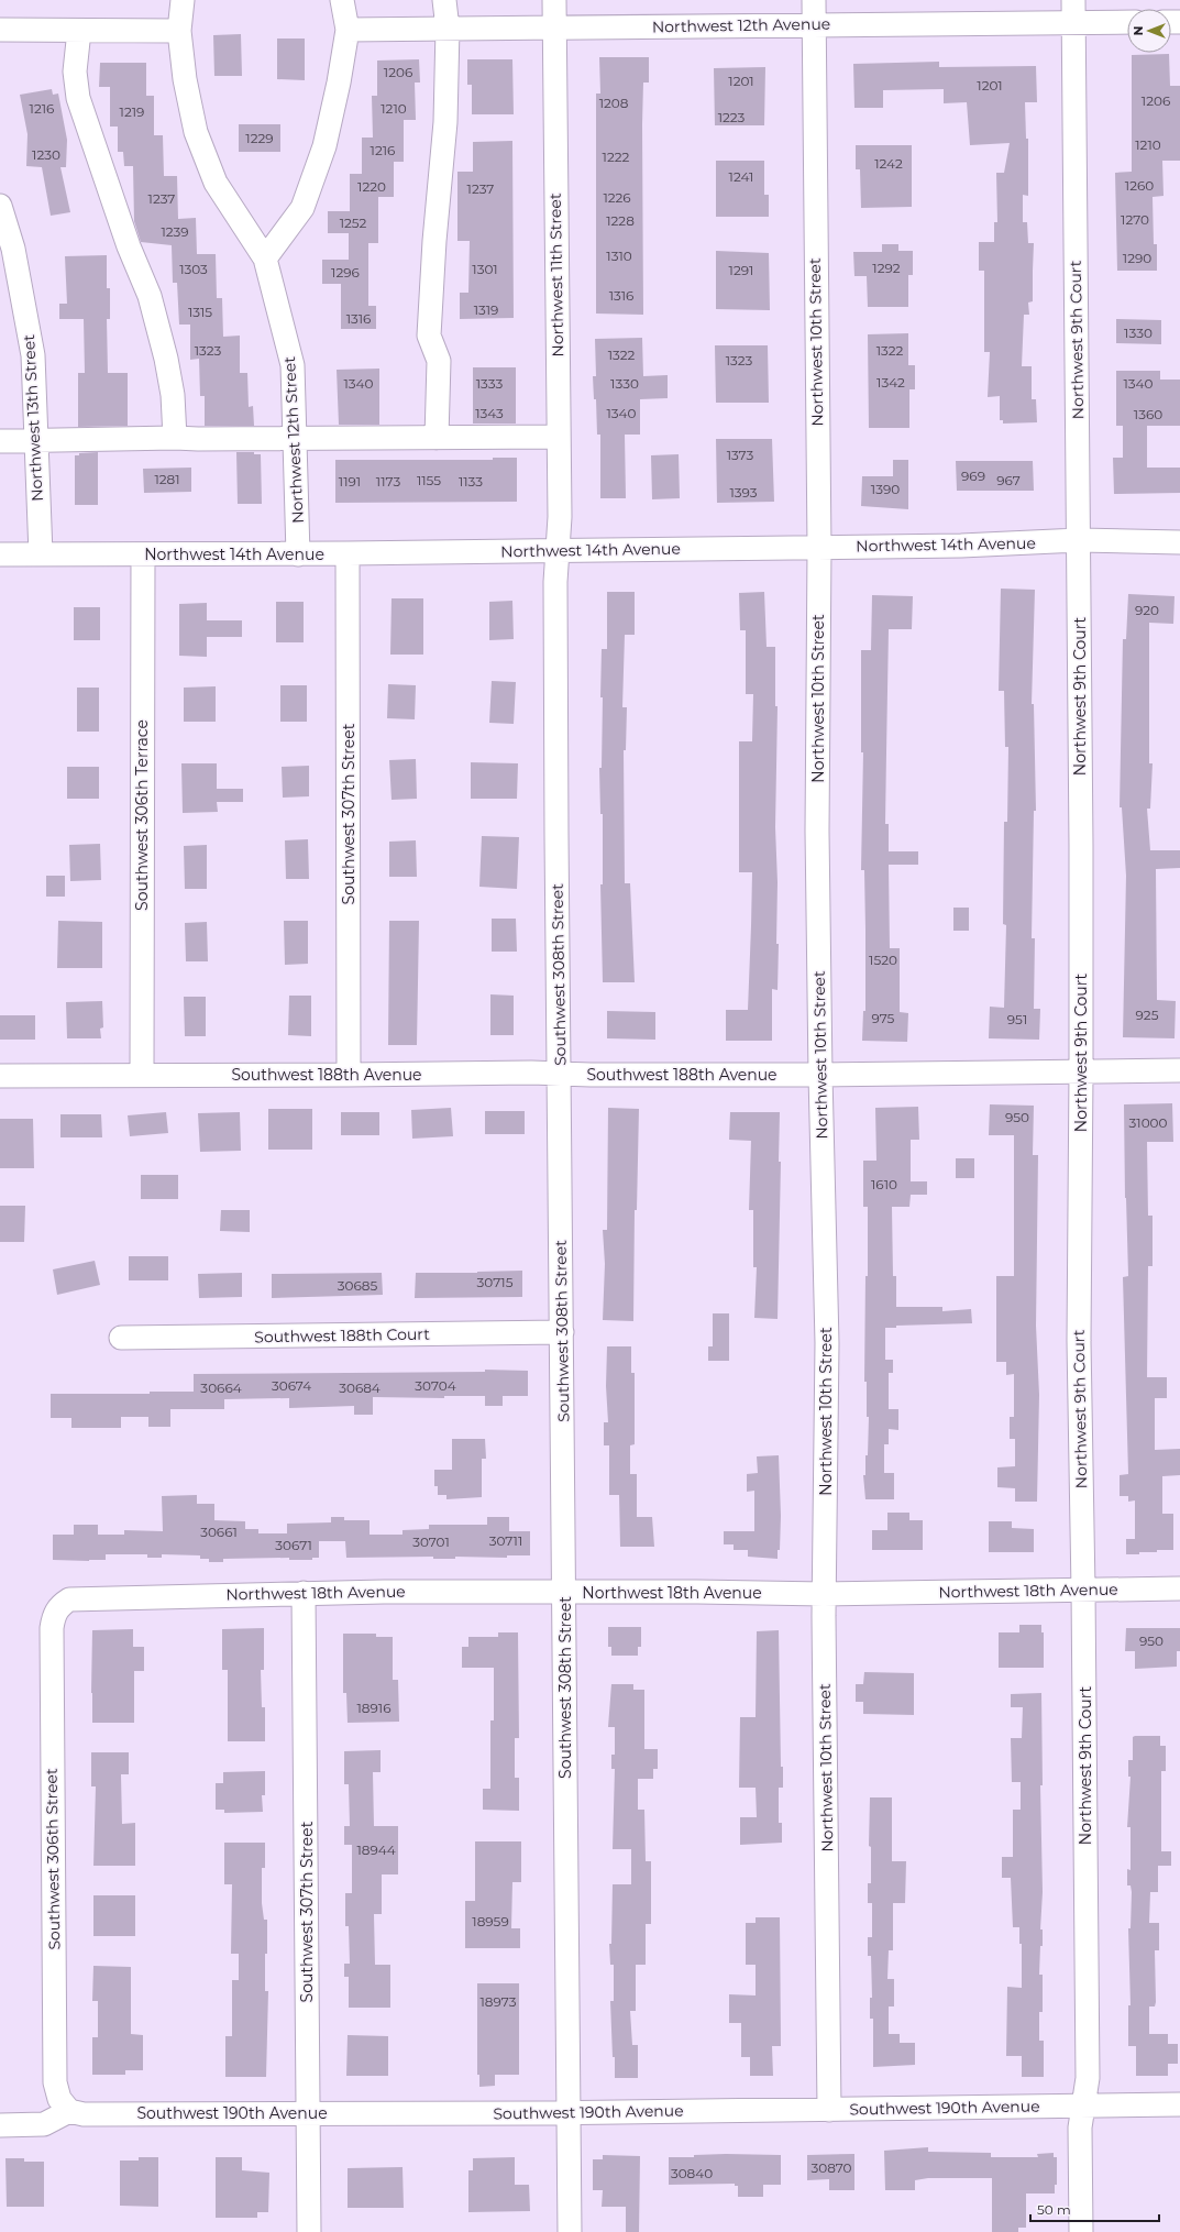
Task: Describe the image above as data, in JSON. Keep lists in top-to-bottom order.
{
  "streets": {
    "street": [
      "Northwest 12th Avenue",
      "Northwest 11th Street",
      "Northwest 9th Court",
      "Northwest 10th Street",
      "Northwest 13th Street",
      "Northwest 12th Street",
      "Northwest 14th Avenue",
      "Southwest 307th Street",
      "Southwest 306th Terrace",
      "Southwest 308th Street",
      "Southwest 188th Avenue",
      "Southwest 188th Court",
      "Northwest 18th Avenue",
      "Southwest 306th Street",
      "Southwest 190th Avenue"
    ]
  },
  "crossings": [
    ["Northwest 12th Avenue", "Northwest 11th Street"],
    ["Northwest 12th Avenue", "Northwest 9th Court"],
    ["Northwest 12th Avenue", "Northwest 10th Street"],
    ["Northwest 11th Street", "Northwest 14th Avenue"],
    ["Northwest 11th Street", "Southwest 308th Street"],
    ["Northwest 9th Court", "Northwest 14th Avenue"],
    ["Northwest 9th Court", "Southwest 188th Avenue"],
    ["Northwest 9th Court", "Northwest 18th Avenue"],
    ["Northwest 9th Court", "Southwest 190th Avenue"],
    ["Northwest 10th Street", "Northwest 14th Avenue"],
    ["Northwest 10th Street", "Southwest 188th Avenue"],
    ["Northwest 10th Street", "Northwest 18th Avenue"],
    ["Northwest 10th Street", "Southwest 190th Avenue"],
    ["Northwest 13th Street", "Northwest 14th Avenue"],
    ["Northwest 12th Street", "Northwest 14th Avenue"],
    ["Northwest 14th Avenue", "Southwest 307th Street"],
    ["Northwest 14th Avenue", "Southwest 306th Terrace"],
    ["Northwest 14th Avenue", "Southwest 308th Street"],
    ["Southwest 307th Street", "Southwest 188th Avenue"],
    ["Southwest 307th Street", "Northwest 18th Avenue"],
    ["Southwest 307th Street", "Southwest 190th Avenue"],
    ["Southwest 306th Terrace", "Southwest 188th Avenue"],
    ["Southwest 308th Street", "Southwest 188th Avenue"],
    ["Southwest 308th Street", "Southwest 188th Court"],
    ["Southwest 308th Street", "Northwest 18th Avenue"],
    ["Southwest 308th Street", "Southwest 190th Avenue"],
    ["Northwest 18th Avenue", "Southwest 306th Street"],
    ["Southwest 306th Street", "Southwest 190th Avenue"]
  ],
  "house_numbers": [
    "1206",
    "1201",
    "1201",
    "1206",
    "1208",
    "1216",
    "1210",
    "1219",
    "1223",
    "1229",
    "1210",
    "1216",
    "1230",
    "1222",
    "1242",
    "1241",
    "1260",
    "1220",
    "1237",
    "1226",
    "1237",
    "1270",
    "1228",
    "1252",
    "1239",
    "1310",
    "1290",
    "1292",
    "1303",
    "1301",
    "1291",
    "1296",
    "1316",
    "1319",
    "1315",
    "1316",
    "1330",
    "1323",
    "1322",
    "1322",
    "1323",
    "1342",
    "1340",
    "1333",
    "1330",
    "1340",
    "1343",
    "1340",
    "1360",
    "1373",
    "969",
    "1281",
    "1155",
    "967",
    "1191",
    "1173",
    "1133",
    "1390",
    "1393",
    "920",
    "1520",
    "925",
    "975",
    "951",
    "950",
    "31000",
    "1610",
    "30715",
    "30685",
    "30674",
    "30704",
    "30664",
    "30684",
    "30661",
    "30711",
    "30701",
    "30671",
    "950",
    "18916",
    "18944",
    "18959",
    "18973",
    "30870",
    "30840"
  ],
  "scale_bar": "50 m",
  "north": "left"
}
